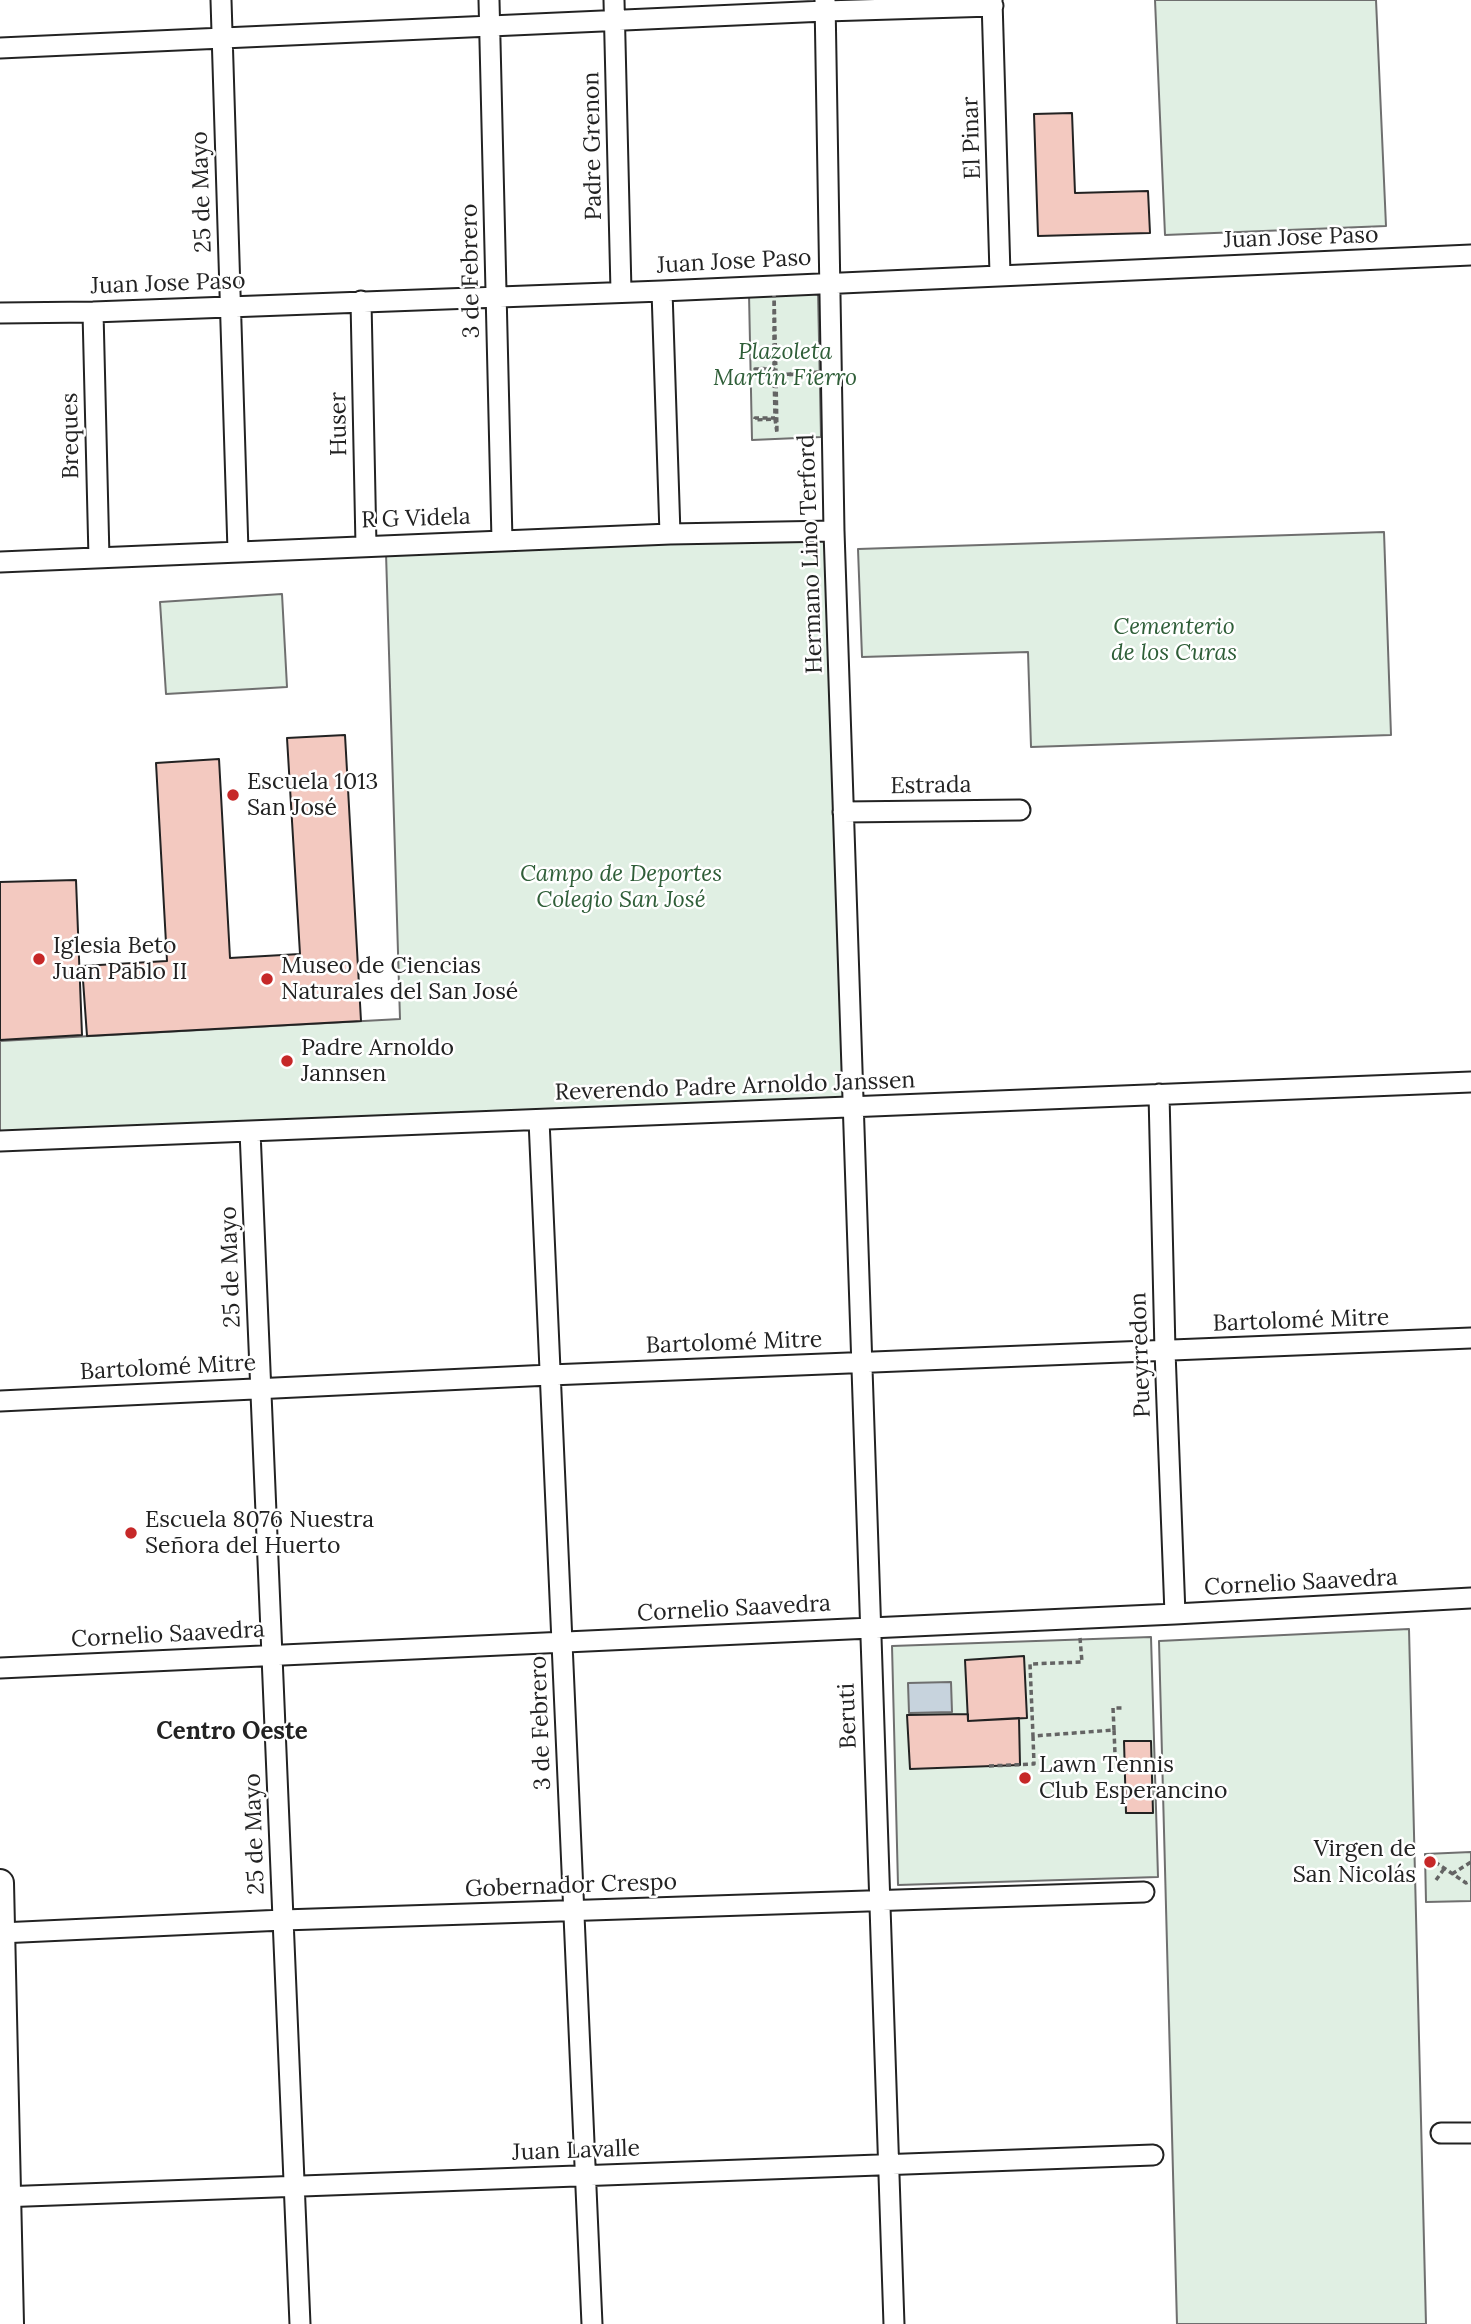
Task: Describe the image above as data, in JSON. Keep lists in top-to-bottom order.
{
  "streets": {
    "street": [
      "El Pinar",
      "Padre Grenon",
      "25 de Mayo",
      "Juan Jose Paso",
      "3 de Febrero",
      "Huser",
      "Breques",
      "R G Videla",
      "Hermano Lino Terford",
      "Estrada",
      "Reverendo Padre Arnoldo Janssen",
      "Bartolomé Mitre",
      "Pueyrredon",
      "Cornelio Saavedra",
      "Beruti",
      "Gobernador Crespo",
      "Juan Lavalle"
    ]
  },
  "crossings": [
    ["El Pinar", "Juan Jose Paso"],
    ["Padre Grenon", "Juan Jose Paso"],
    ["25 de Mayo", "Juan Jose Paso"],
    ["25 de Mayo", "R G Videla"],
    ["25 de Mayo", "Reverendo Padre Arnoldo Janssen"],
    ["25 de Mayo", "Bartolomé Mitre"],
    ["25 de Mayo", "Cornelio Saavedra"],
    ["25 de Mayo", "Gobernador Crespo"],
    ["25 de Mayo", "Juan Lavalle"],
    ["Juan Jose Paso", "3 de Febrero"],
    ["Juan Jose Paso", "Huser"],
    ["Juan Jose Paso", "Breques"],
    ["Juan Jose Paso", "Hermano Lino Terford"],
    ["3 de Febrero", "R G Videla"],
    ["3 de Febrero", "Reverendo Padre Arnoldo Janssen"],
    ["3 de Febrero", "Bartolomé Mitre"],
    ["3 de Febrero", "Cornelio Saavedra"],
    ["3 de Febrero", "Gobernador Crespo"],
    ["3 de Febrero", "Juan Lavalle"],
    ["Huser", "R G Videla"],
    ["Breques", "R G Videla"],
    ["R G Videla", "Hermano Lino Terford"],
    ["Hermano Lino Terford", "Estrada"],
    ["Hermano Lino Terford", "Reverendo Padre Arnoldo Janssen"],
    ["Hermano Lino Terford", "Beruti"],
    ["Reverendo Padre Arnoldo Janssen", "Pueyrredon"],
    ["Reverendo Padre Arnoldo Janssen", "Beruti"],
    ["Bartolomé Mitre", "Pueyrredon"],
    ["Bartolomé Mitre", "Beruti"],
    ["Pueyrredon", "Cornelio Saavedra"],
    ["Cornelio Saavedra", "Beruti"],
    ["Beruti", "Gobernador Crespo"],
    ["Beruti", "Juan Lavalle"]
  ],
  "districts": ["Centro Oeste"],
  "parks": ["Plazoleta Martín Fierro", "Cementerio de los Curas", "Campo de Deportes Colegio San José"],
  "places": [
    "Escuela 1013 San José",
    "Iglesia Beto Juan Pablo II",
    "Museo de Ciencias Naturales del San José",
    "Padre Arnoldo Jannsen",
    "Escuela 8076 Nuestra Señora del Huerto",
    "Lawn Tennis Club Esperancino",
    "Virgen de San Nicolás"
  ]
}
